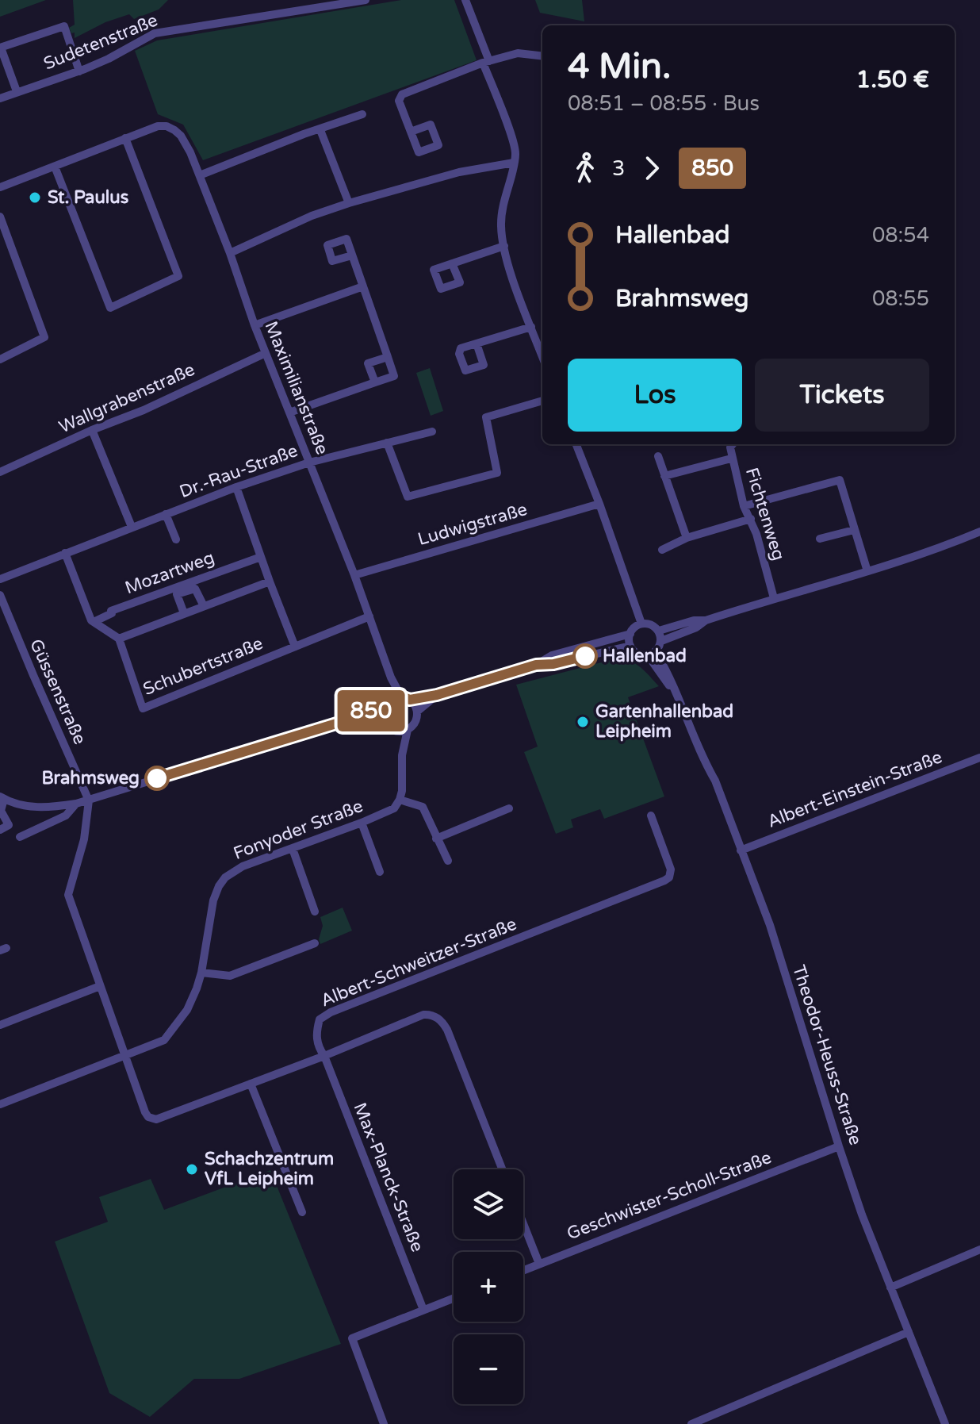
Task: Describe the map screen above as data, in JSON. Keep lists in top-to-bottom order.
{
  "streets": {
    "street": [
      "Sudetenstraße",
      "Maximilianstraße",
      "Wallgrabenstraße",
      "Dr.-Rau-Straße",
      "Fichtenweg",
      "Ludwigstraße",
      "Mozartweg",
      "Schubertstraße",
      "Güssenstraße",
      "Albert-Einstein-Straße",
      "Fonyoder Straße",
      "Albert-Schweitzer-Straße",
      "Theodor-Heuss-Straße",
      "Max-Planck-Straße",
      "Geschwister-Scholl-Straße"
    ]
  },
  "crossings": [
    ["Maximilianstraße", "Wallgrabenstraße"],
    ["Maximilianstraße", "Dr.-Rau-Straße"],
    ["Maximilianstraße", "Ludwigstraße"],
    ["Maximilianstraße", "Schubertstraße"],
    ["Albert-Einstein-Straße", "Theodor-Heuss-Straße"],
    ["Albert-Schweitzer-Straße", "Max-Planck-Straße"],
    ["Theodor-Heuss-Straße", "Geschwister-Scholl-Straße"]
  ],
  "places": [
    "St. Paulus",
    "Hallenbad",
    "Gartenhallenbad Leipheim",
    "Brahmsweg",
    "Schachzentrum VfL Leipheim"
  ],
  "lines": ["bus line 850"],
  "page": {
    "on_map": "850",
    "heading": ["4 Min.", "08:51 – 08:55 · Bus", "1.50 €"],
    "legs": ["3", "850"],
    "list": [
      {
        "name": "Hallenbad",
        "value": "08:54"
      },
      {
        "name": "Brahmsweg",
        "value": "08:55"
      }
    ],
    "buttons": ["Los", "Tickets"],
    "map_buttons": ["+", "−"]
  }
}
